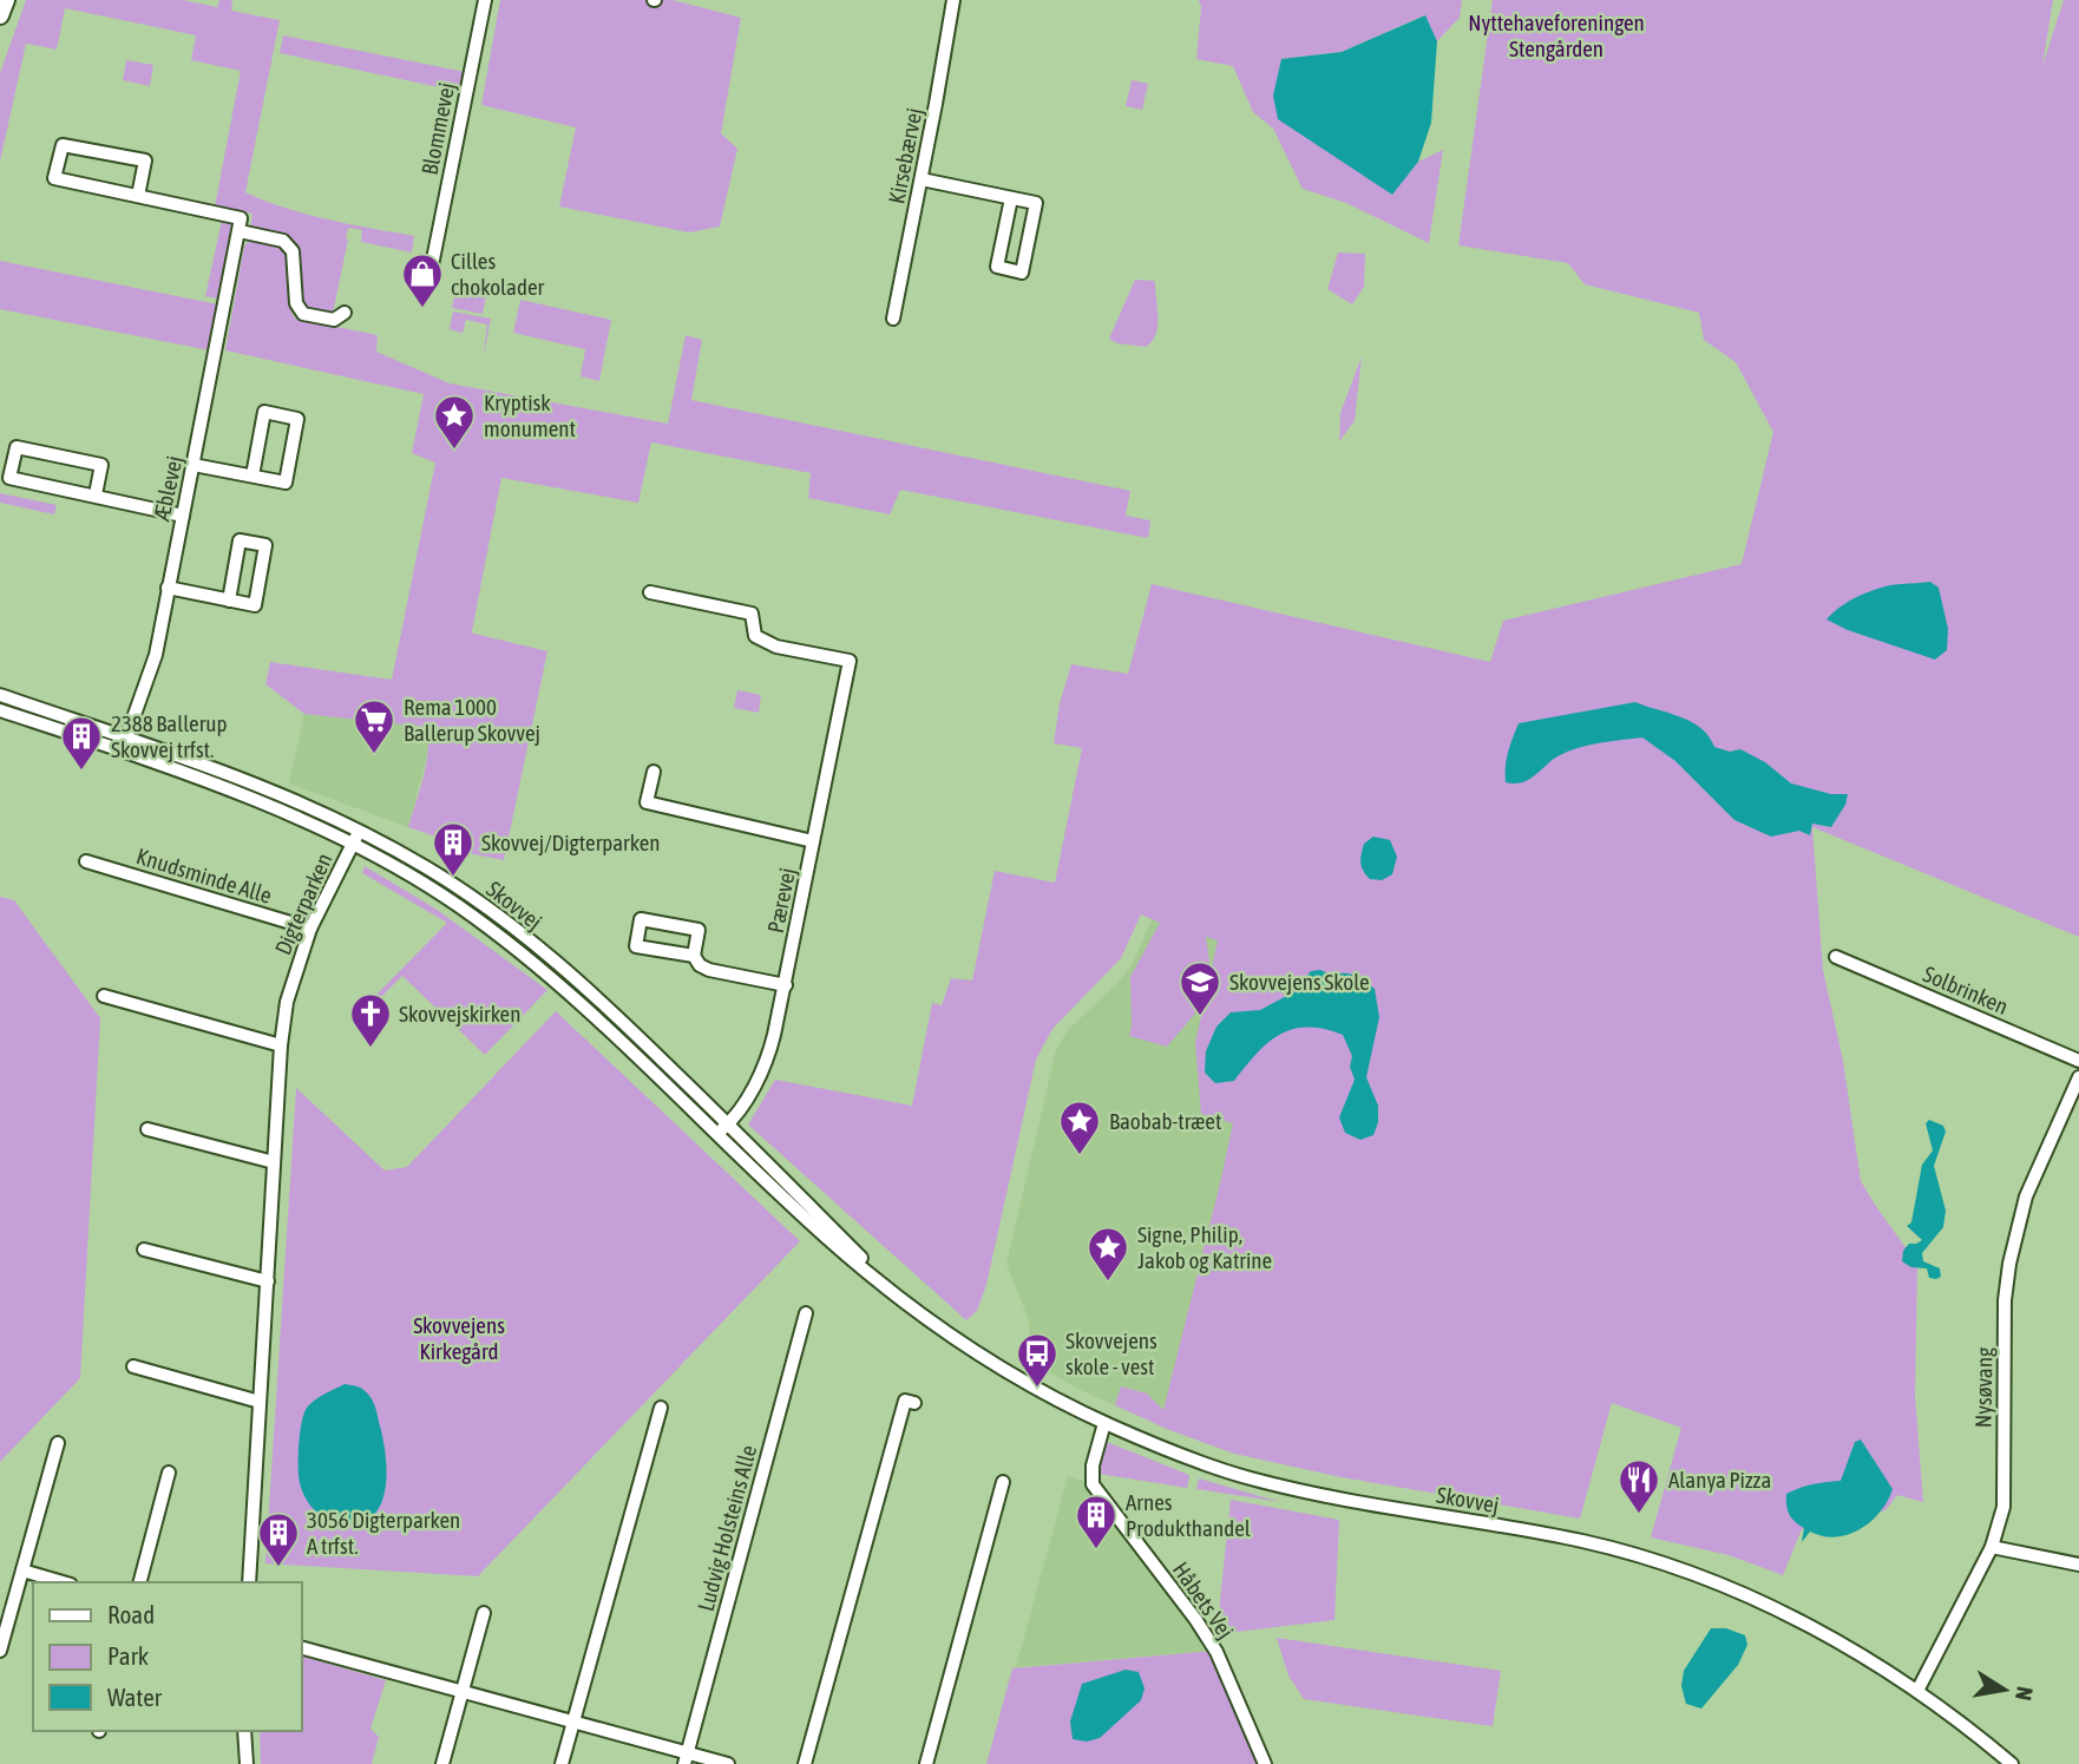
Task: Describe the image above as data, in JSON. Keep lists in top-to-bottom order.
{
  "streets": {
    "street": [
      "Blommevej",
      "Kirsebærvej",
      "Æblevej",
      "Knudsminde Alle",
      "Pærevej",
      "Digterparken",
      "Skovvej",
      "Solbrinken",
      "Nysøvang",
      "Ludvig Holsteins Alle",
      "Håbets Vej"
    ]
  },
  "crossings": [
    ["Æblevej", "Skovvej"],
    ["Knudsminde Alle", "Digterparken"],
    ["Pærevej", "Skovvej"],
    ["Digterparken", "Skovvej"],
    ["Skovvej", "Nysøvang"],
    ["Skovvej", "Håbets Vej"]
  ],
  "parks": ["Nyttehaveforeningen Stengården", "Skovvejens Kirkegård"],
  "places": {
    "shop": ["Cilles chokolader"],
    "place": ["Kryptisk monument", "Baobab-træet", "Signe, Philip, Jakob og Katrine"],
    "supermarket": ["Rema 1000 Ballerup Skovvej"],
    "building": [
      "2388 Ballerup Skovvej trfst.",
      "Skovvej/Digterparken",
      "Arnes Produkthandel",
      "3056 Digterparken A trfst."
    ],
    "school or university": ["Skovvejens Skole"],
    "church": ["Skovvejskirken"],
    "bus stop": ["Skovvejens skole - vest"],
    "restaurant": ["Alanya Pizza"]
  },
  "legend": ["Road", "Park", "Water"],
  "north": "right"
}
